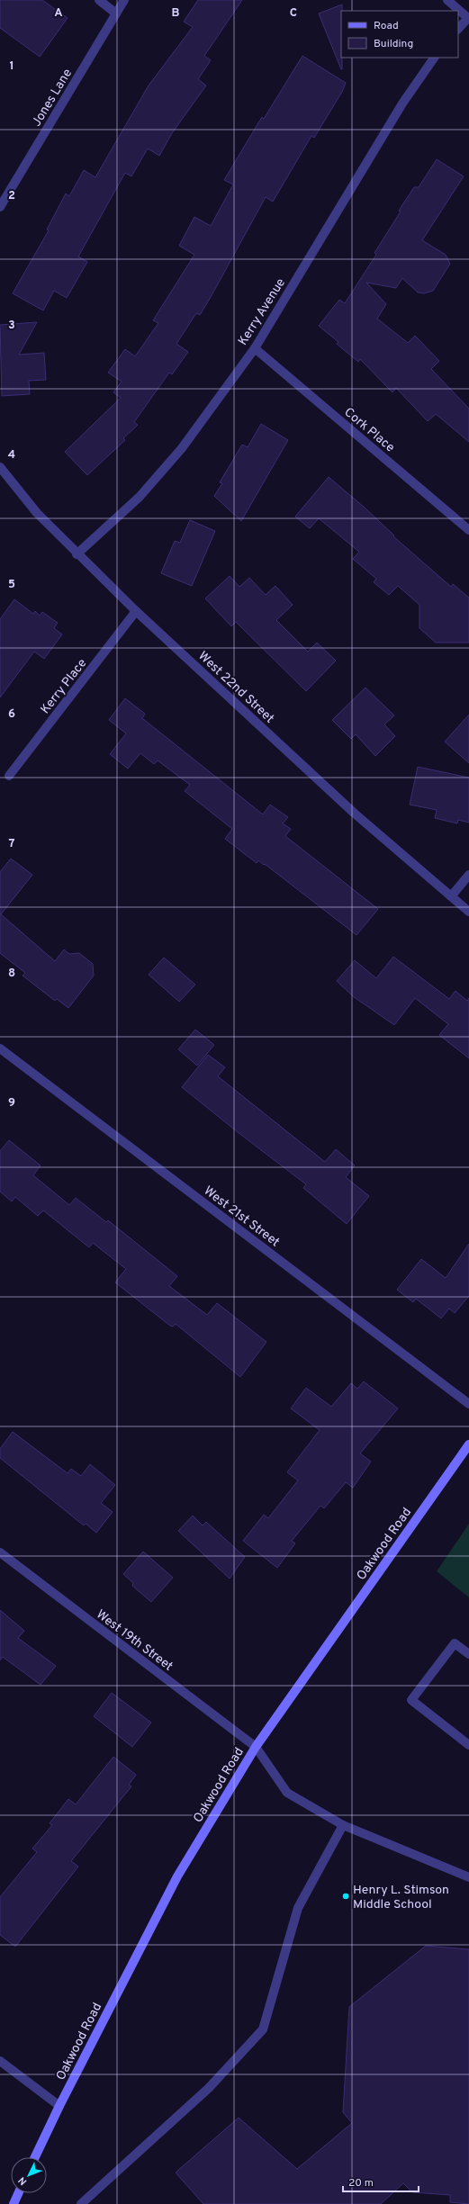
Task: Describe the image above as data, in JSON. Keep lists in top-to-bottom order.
{
  "streets": {
    "main road": ["Oakwood Road"],
    "street": [
      "Jones Lane",
      "Kerry Avenue",
      "Cork Place",
      "Kerry Place",
      "West 22nd Street",
      "West 21st Street",
      "West 19th Street"
    ]
  },
  "crossings": [
    ["Kerry Avenue", "Cork Place"],
    ["Kerry Avenue", "West 22nd Street"],
    ["Kerry Place", "West 22nd Street"],
    ["Oakwood Road", "West 19th Street"]
  ],
  "places": ["Henry L. Stimson Middle School"],
  "legend": ["Road", "Building"],
  "scale_bar": "20 m",
  "north": "bottom left",
  "grid": {
    "columns": ["A", "B", "C"],
    "rows": [
      "1",
      "2",
      "3",
      "4",
      "5",
      "6",
      "7",
      "8",
      "9"
    ]
  }
}
